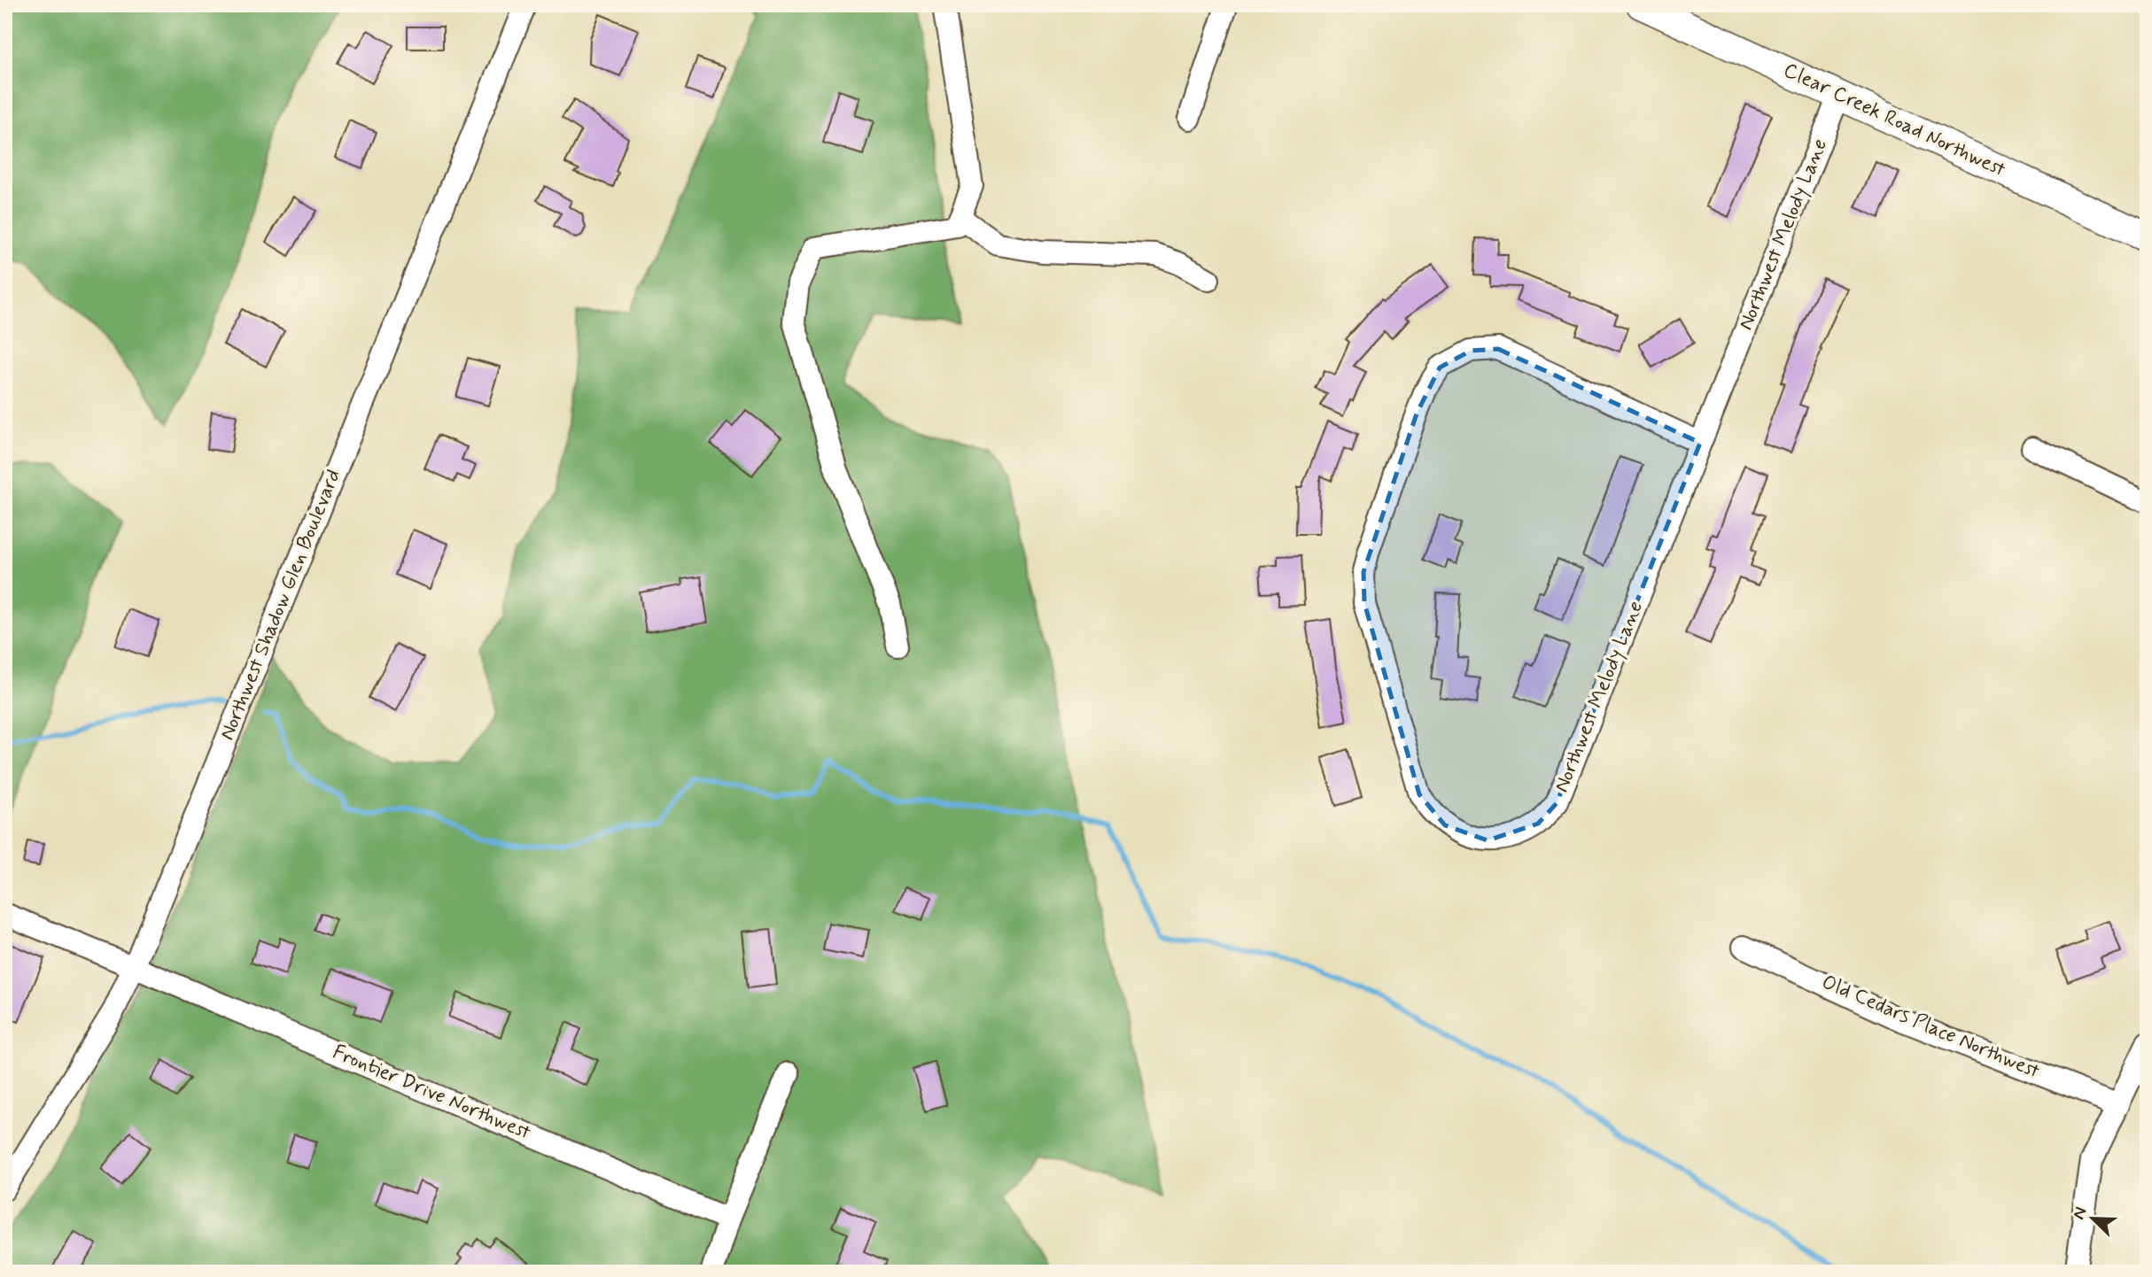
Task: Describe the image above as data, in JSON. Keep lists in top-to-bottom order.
{
  "streets": {
    "main road": ["Clear Creek Road Northwest"],
    "street": [
      "Northwest Melody Lane",
      "Northwest Shadow Glen Boulevard",
      "Old Cedars Place Northwest",
      "Frontier Drive Northwest"
    ]
  },
  "crossings": [
    ["Clear Creek Road Northwest", "Northwest Melody Lane"],
    ["Northwest Shadow Glen Boulevard", "Frontier Drive Northwest"]
  ],
  "north": "top left"
}
